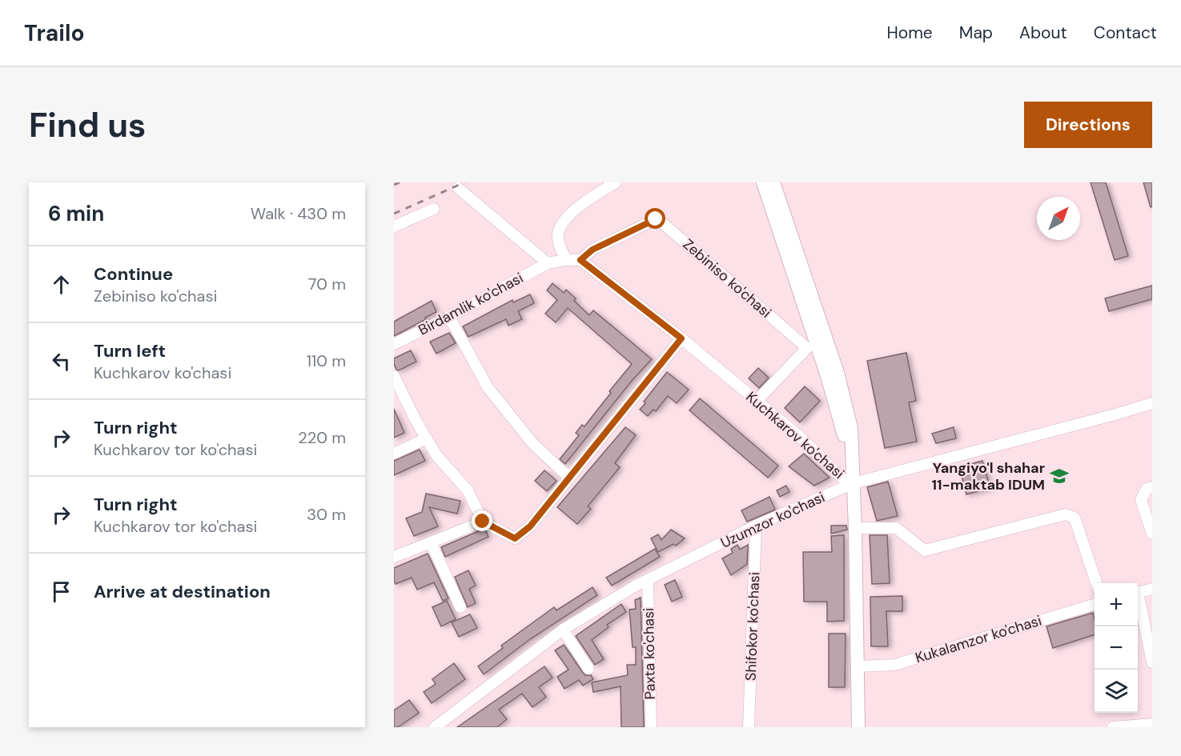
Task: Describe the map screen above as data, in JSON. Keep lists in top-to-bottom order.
{
  "streets": {
    "main road": ["Kuchkarov ko'chasi"],
    "street": [
      "Zebiniso ko'chasi",
      "Birdamlik ko'chasi",
      "Uzumzor ko'chasi",
      "Shifokor ko'chasi",
      "Kukalamzor ko'chasi",
      "Paxta ko'chasi"
    ]
  },
  "crossings": [
    ["Zebiniso ko'chasi", "Kuchkarov ko'chasi"],
    ["Kuchkarov ko'chasi", "Uzumzor ko'chasi"],
    ["Kuchkarov ko'chasi", "Kukalamzor ko'chasi"],
    ["Uzumzor ko'chasi", "Shifokor ko'chasi"],
    ["Uzumzor ko'chasi", "Paxta ko'chasi"]
  ],
  "places": {
    "school or university": ["Yangiyo'l shahar 11-maktab IDUM"]
  },
  "north": "top right",
  "page": {
    "header": "Trailo",
    "nav": [
      "Home",
      "Map",
      "About",
      "Contact"
    ],
    "buttons": "Directions",
    "title": "Find us",
    "heading": ["6 min", "Walk · 430 m"],
    "list": [
      ["Continue", "Zebiniso ko'chasi", "70 m"],
      ["Turn left", "Kuchkarov ko'chasi", "110 m"],
      ["Turn right", "Kuchkarov tor ko'chasi", "220 m"],
      ["Turn right", "Kuchkarov tor ko'chasi", "30 m"],
      "Arrive at destination"
    ],
    "map_buttons": ["+", "−"]
  }
}
